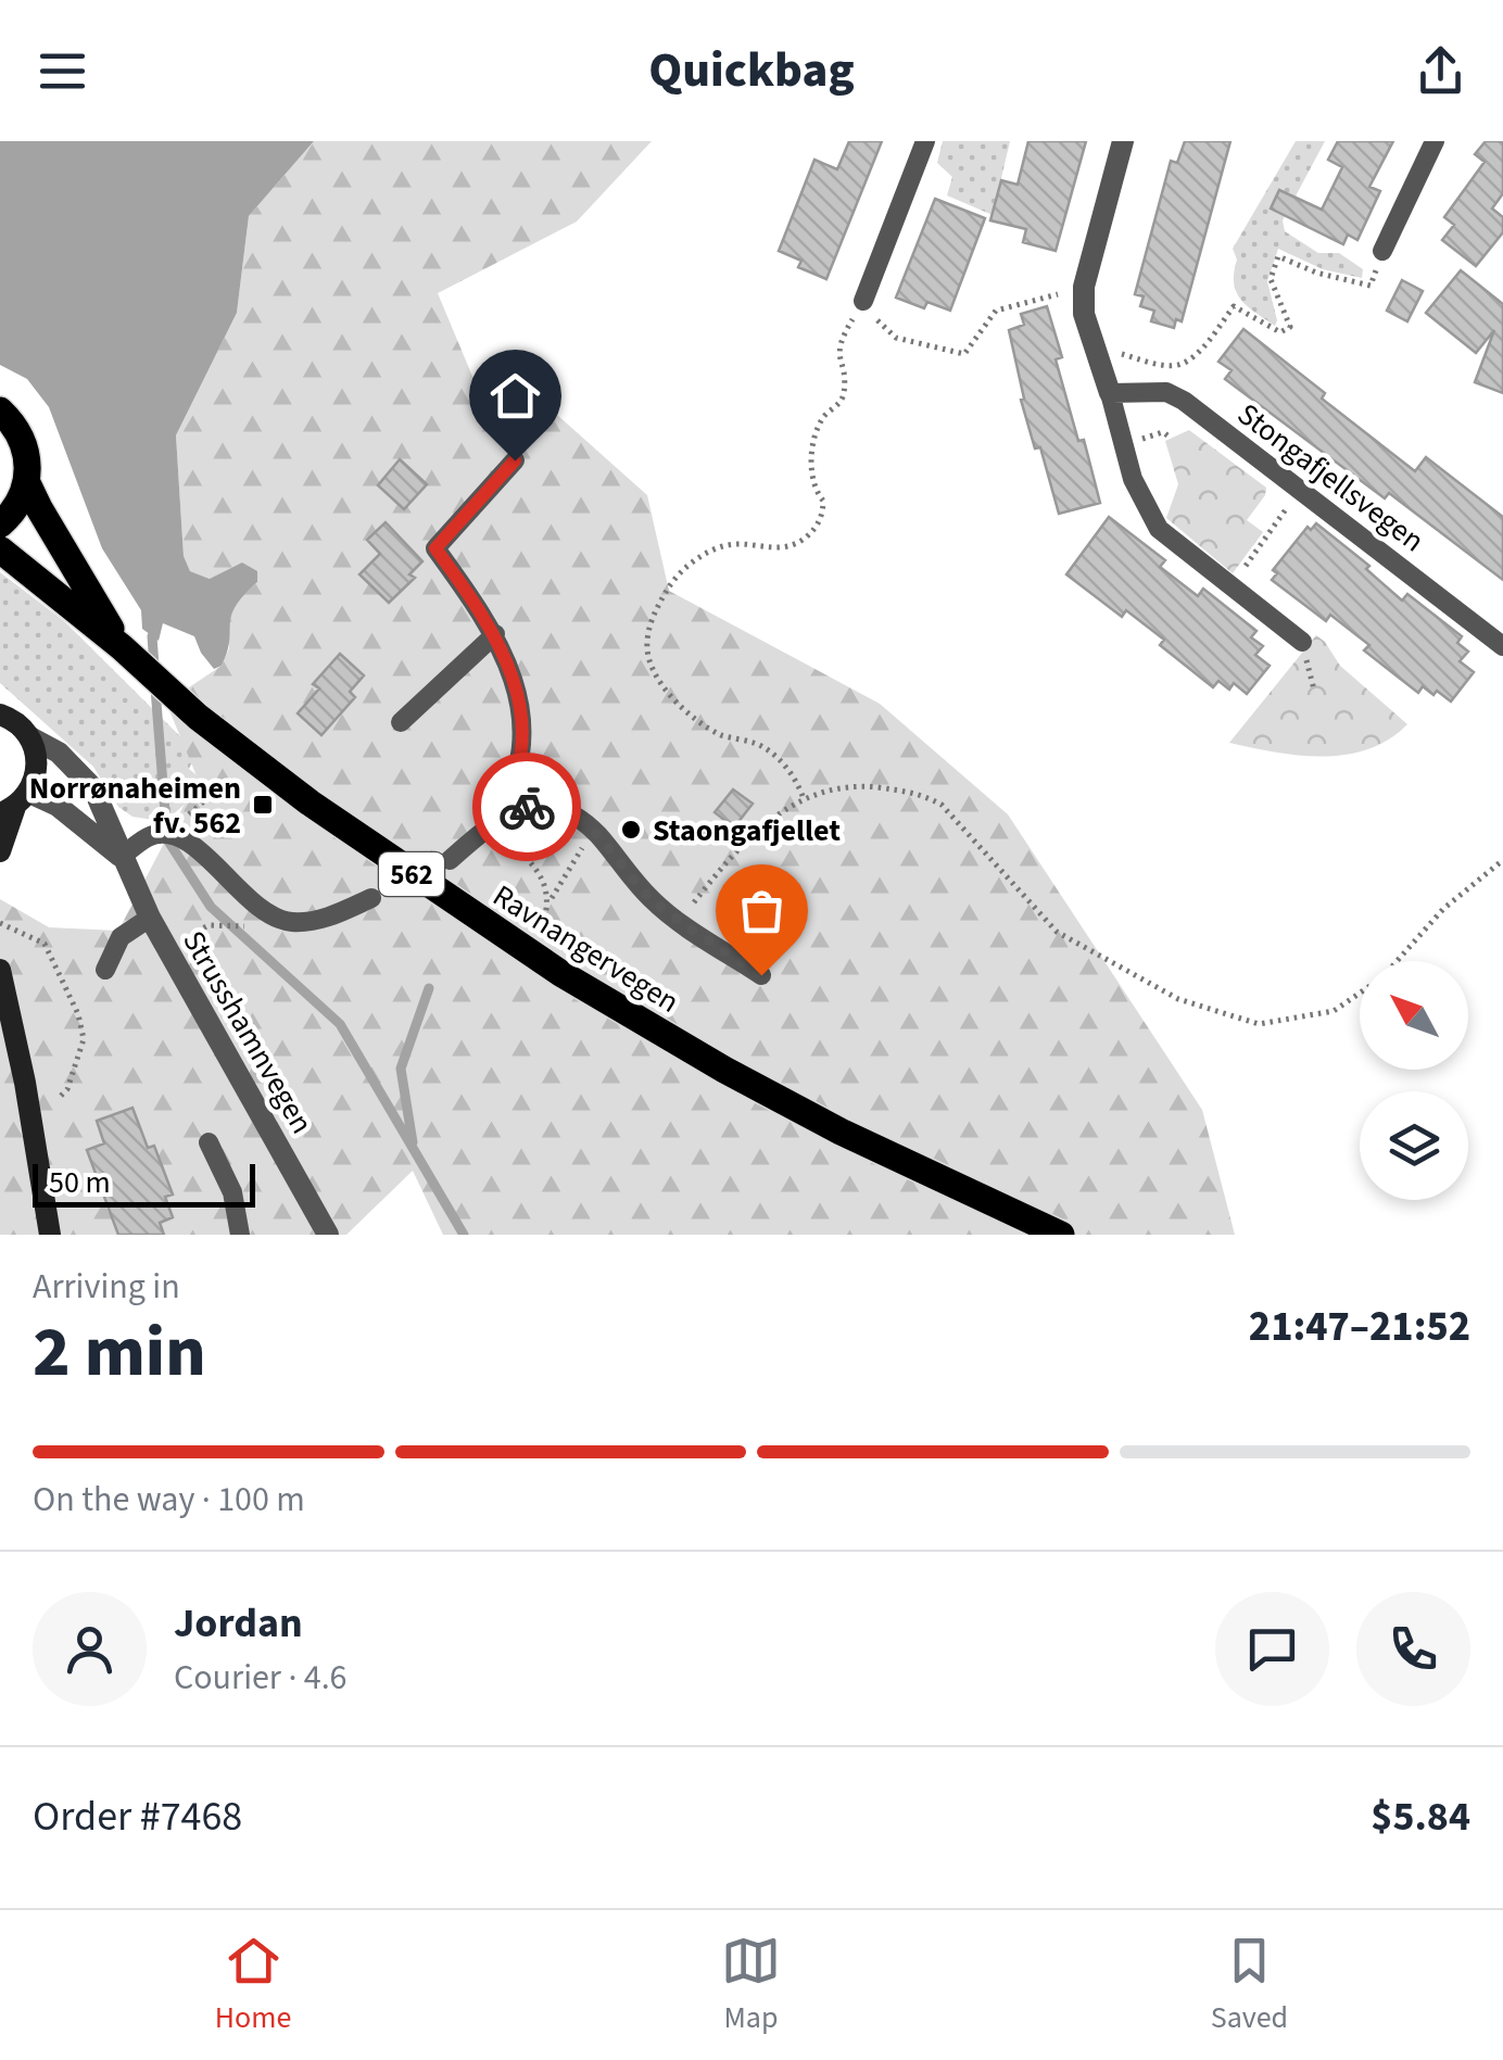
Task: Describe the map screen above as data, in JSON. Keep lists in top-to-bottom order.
{
  "streets": {
    "main road": ["562", "Ravnangervegen"],
    "street": ["Strusshamnvegen"],
    "lane": ["Stongafjellsvegen"]
  },
  "crossings": [
    ["562", "Ravnangervegen"]
  ],
  "places": {
    "transit": ["Norrønaheimen fv. 562"],
    "other": ["Staongafjellet"]
  },
  "scale_bar": "50 m",
  "north": "top left",
  "page": {
    "header": "Quickbag",
    "scale": "50 m",
    "heading": ["2 min", "Arriving in", "21:47–21:52"],
    "panel": [
      "Jordan",
      "Courier · 4.6",
      "Order #7468",
      "$5.84"
    ],
    "bar": "On the way · 100 m",
    "tabs": ["Home", "Map", "Saved"]
  }
}
